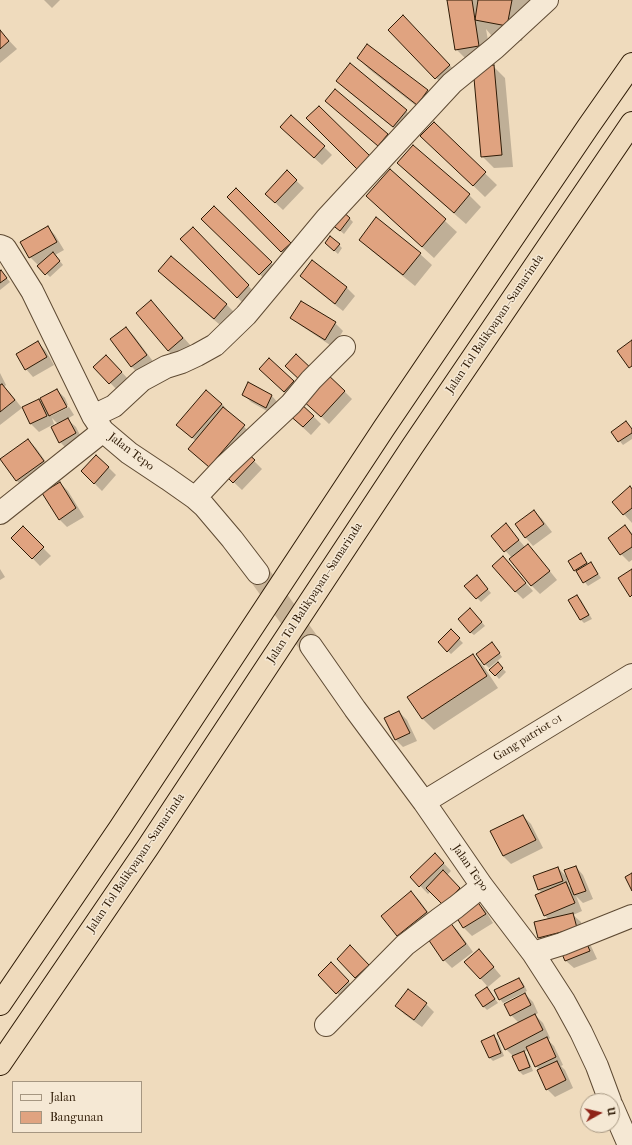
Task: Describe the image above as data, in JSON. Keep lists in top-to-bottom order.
{
  "streets": {
    "highway": ["Jalan Tol Balikpapan–Samarinda"],
    "street": ["Jalan Tepo", "Gang patriot 01"]
  },
  "crossings": [
    ["Jalan Tepo", "Gang patriot 01"]
  ],
  "legend": ["Jalan", "Bangunan"],
  "north": "right"
}
